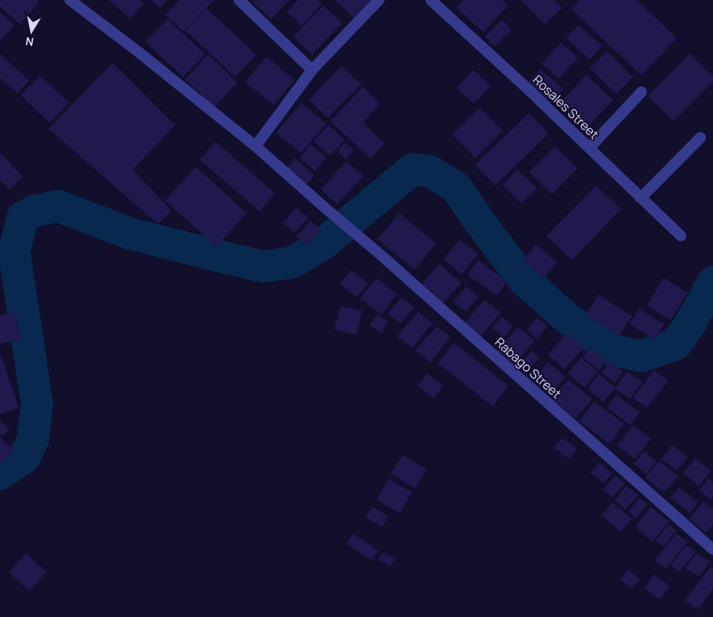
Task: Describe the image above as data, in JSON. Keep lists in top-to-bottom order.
{
  "streets": {
    "street": ["Rosales Street", "Rabago Street"]
  },
  "north": "bottom"
}
